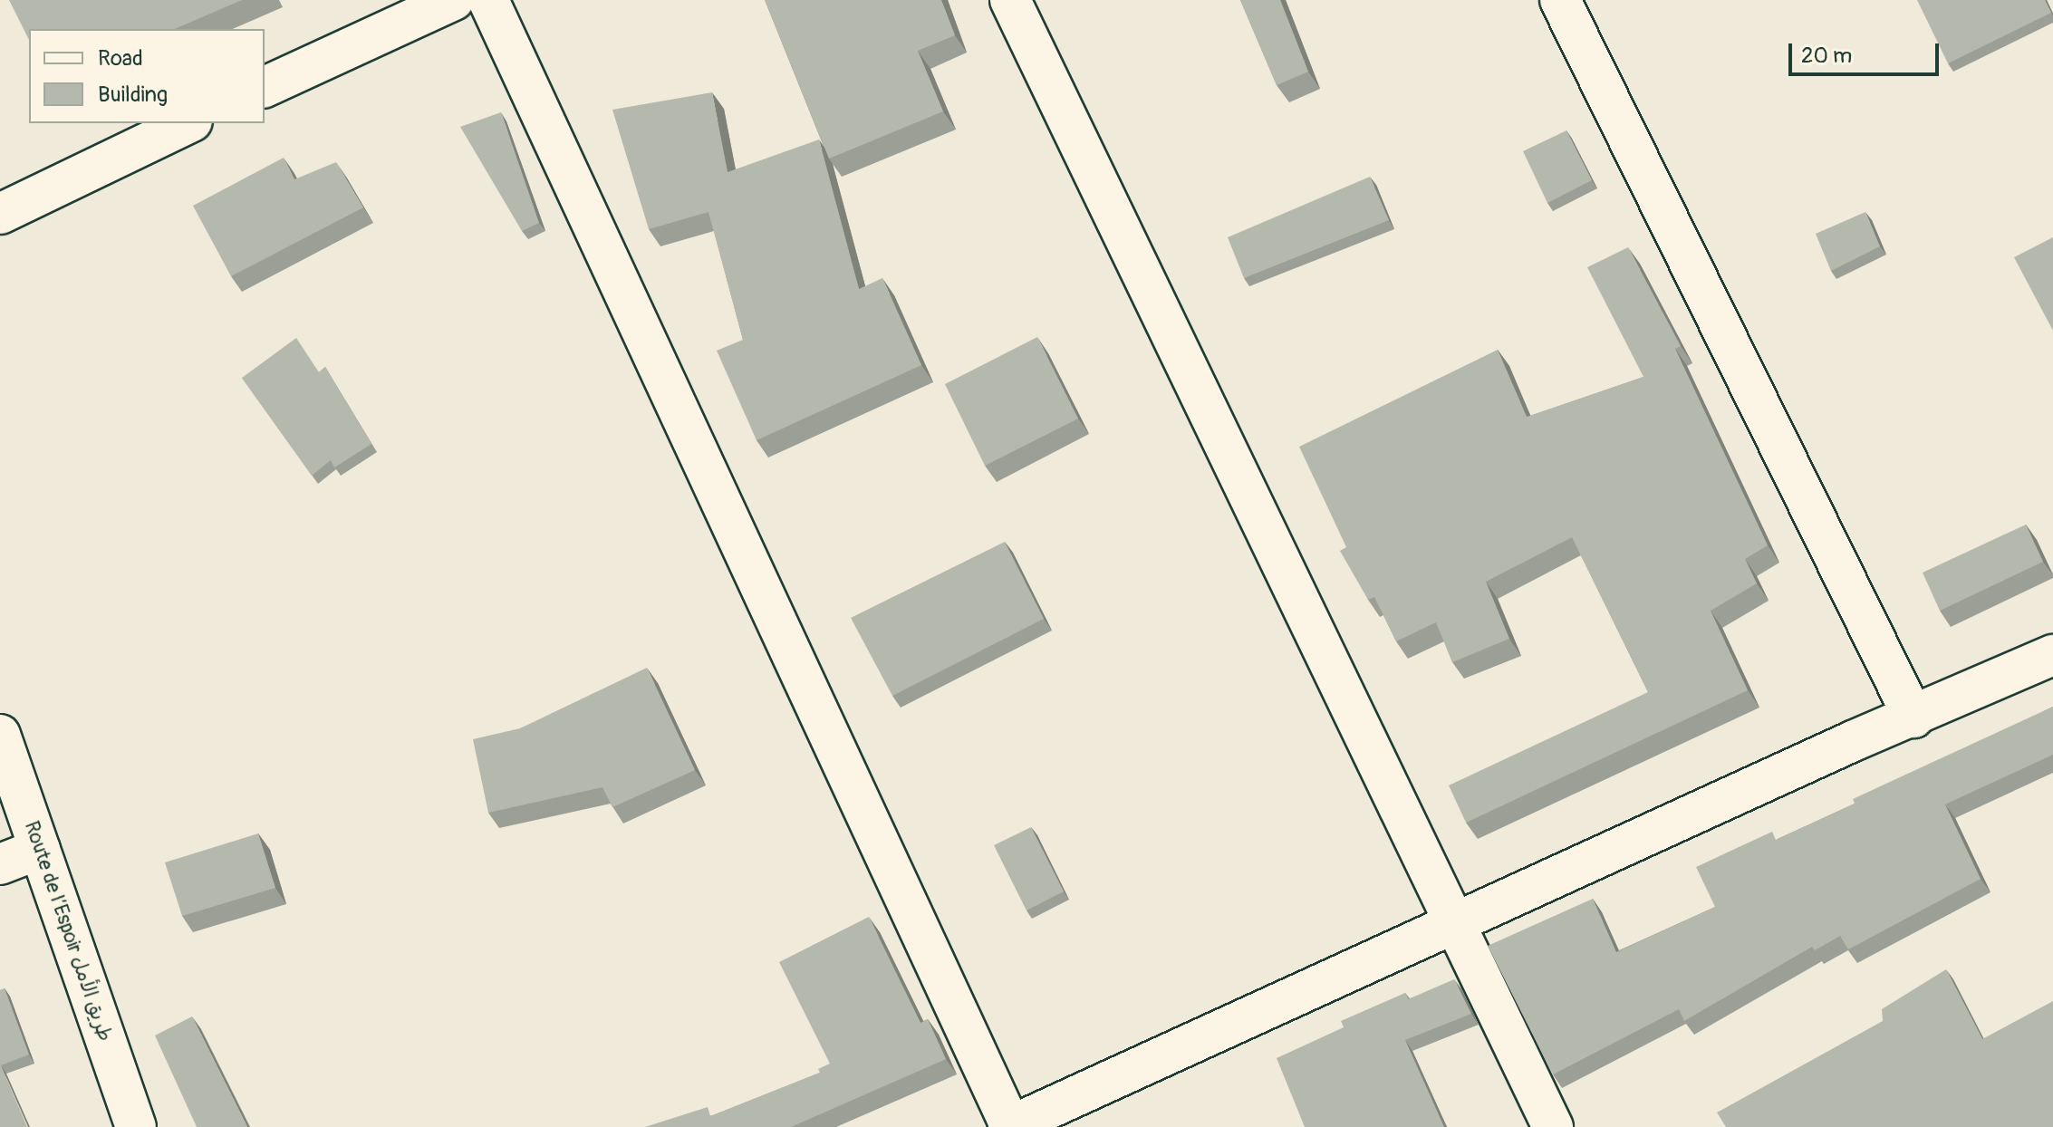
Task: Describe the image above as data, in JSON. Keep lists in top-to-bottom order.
{
  "streets": {
    "main road": ["Route de l’Espoir طريق الأمل"]
  },
  "legend": ["Road", "Building"],
  "scale_bar": "20 m"
}
